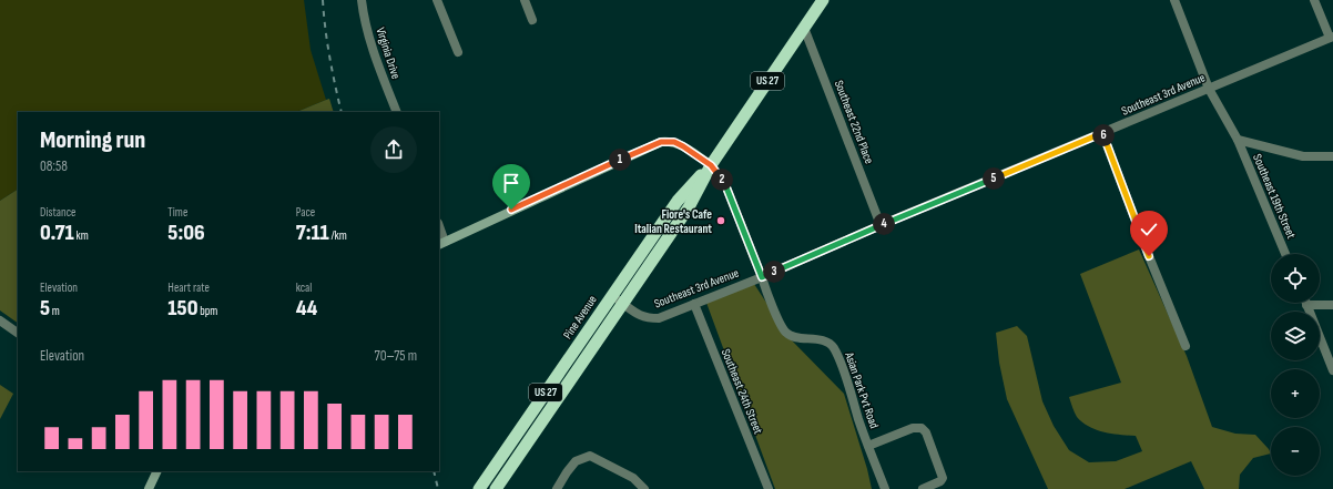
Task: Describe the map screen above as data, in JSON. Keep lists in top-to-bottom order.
{
  "streets": {
    "highway": ["US 27", "Pine Avenue"],
    "street": [
      "Virginia Drive",
      "Southeast 3rd Avenue",
      "Southeast 22nd Place",
      "Southeast 19th Street",
      "Asian Park Pvt Road",
      "Southeast 24th Street"
    ]
  },
  "crossings": [
    ["Southeast 3rd Avenue", "Southeast 22nd Place"],
    ["Southeast 3rd Avenue", "Southeast 19th Street"],
    ["Southeast 3rd Avenue", "Pine Avenue"],
    ["Southeast 3rd Avenue", "Asian Park Pvt Road"],
    ["Southeast 3rd Avenue", "Southeast 24th Street"],
    ["Southeast 22nd Place", "Pine Avenue"]
  ],
  "places": ["Fiore's Cafe Italian Restaurant"],
  "page": {
    "heading": ["Morning run", "08:58"],
    "pins": [
      "6",
      "1",
      "5",
      "2",
      "4",
      "3"
    ],
    "stats": [
      ["Distance", "0.71 km"],
      ["Time", "5:06"],
      ["Pace", "7:11 /km"],
      ["Elevation", "5 m"],
      ["Heart rate", "150 bpm"],
      ["kcal", "44"]
    ],
    "map_buttons": ["+", "−"],
    "chart": ["Elevation", "70–75 m"]
  }
}
